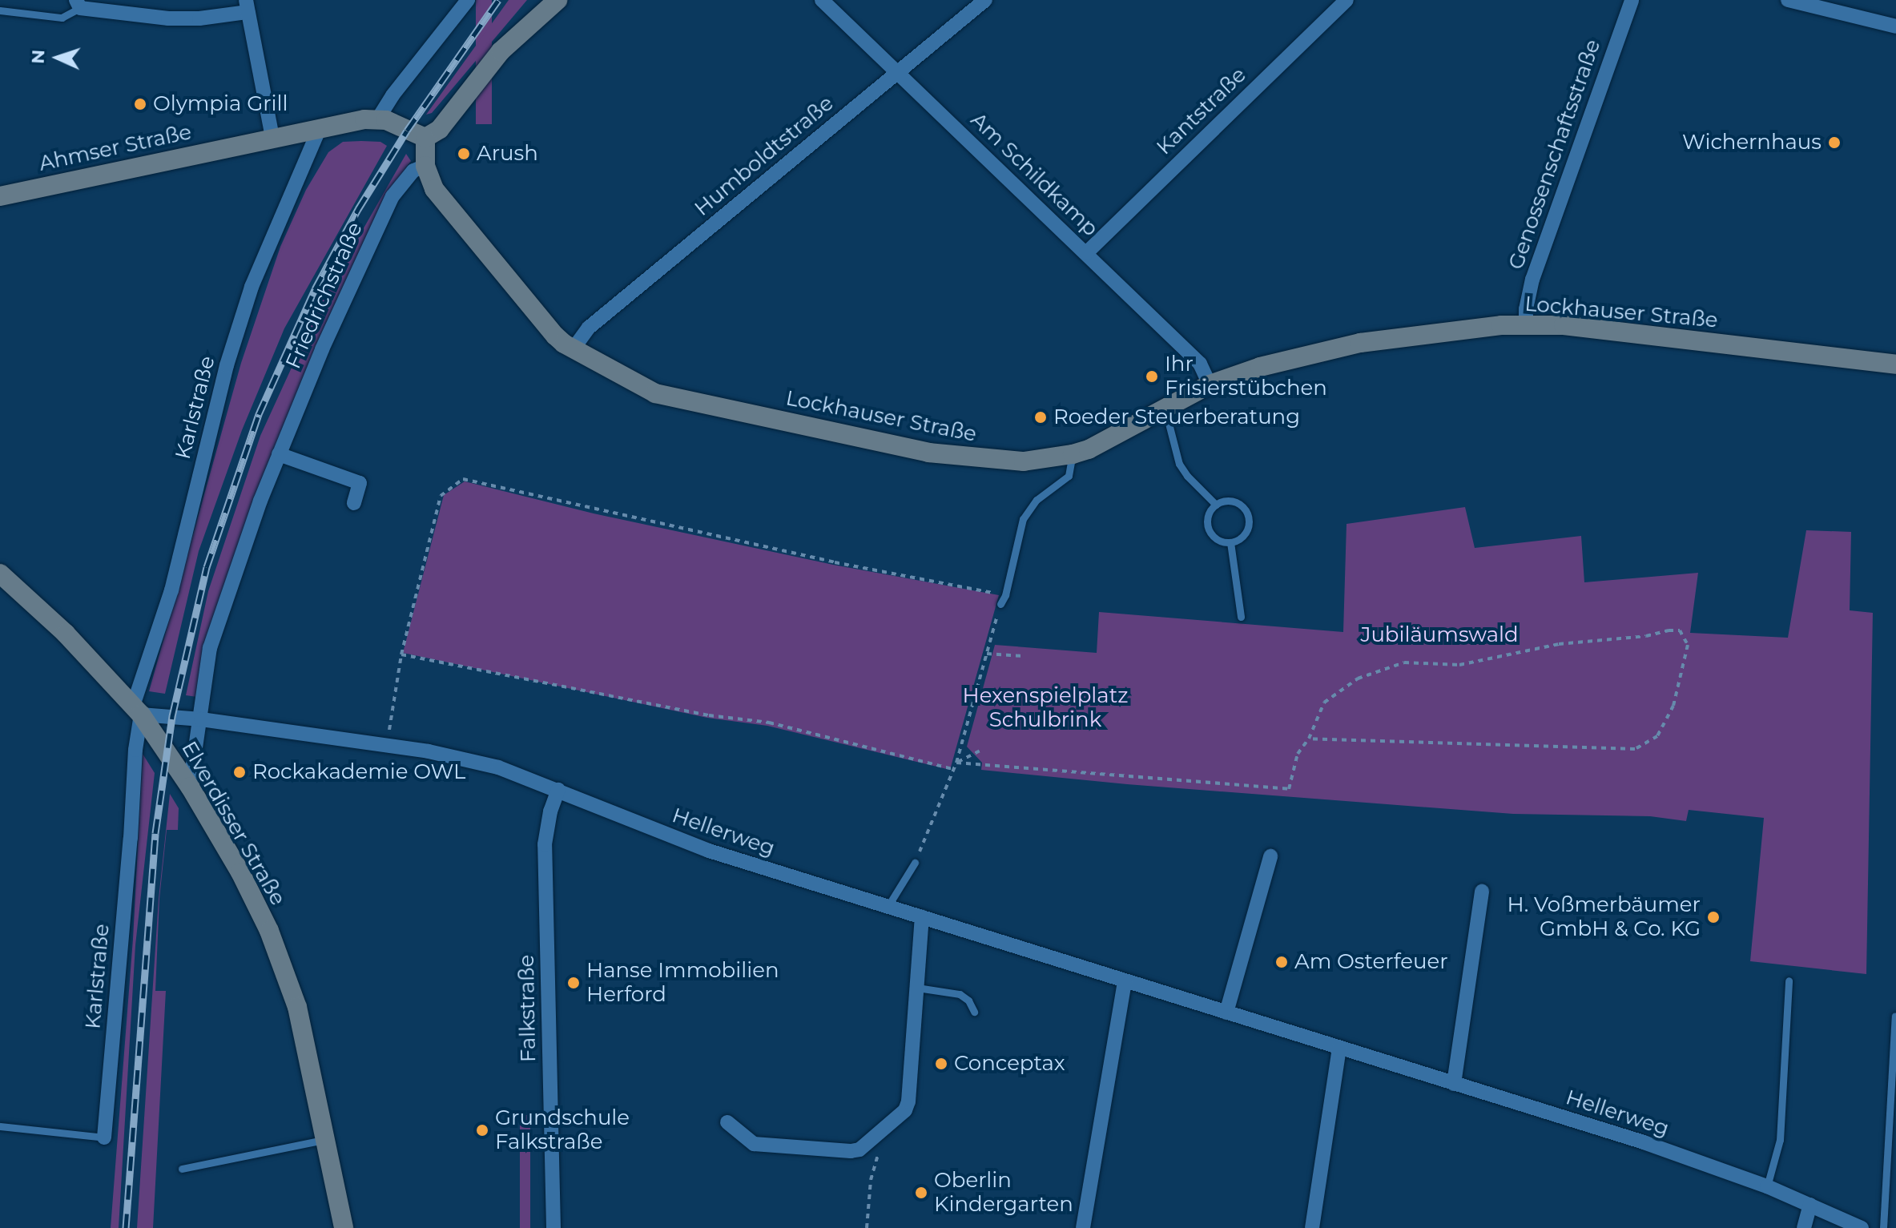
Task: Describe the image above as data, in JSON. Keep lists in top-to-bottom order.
{
  "streets": {
    "street": [
      "Kantstraße",
      "Ahmser Straße",
      "Genossenschaftsstraße",
      "Humboldtstraße",
      "Am Schildkamp",
      "Friedrichstraße",
      "Lockhauser Straße",
      "Karlstraße",
      "Elverdisser Straße",
      "Hellerweg",
      "Falkstraße"
    ]
  },
  "crossings": [
    ["Kantstraße", "Am Schildkamp"],
    ["Ahmser Straße", "Karlstraße"],
    ["Genossenschaftsstraße", "Lockhauser Straße"],
    ["Humboldtstraße", "Am Schildkamp"],
    ["Humboldtstraße", "Lockhauser Straße"],
    ["Am Schildkamp", "Lockhauser Straße"],
    ["Friedrichstraße", "Lockhauser Straße"],
    ["Friedrichstraße", "Hellerweg"],
    ["Karlstraße", "Elverdisser Straße"],
    ["Karlstraße", "Hellerweg"],
    ["Elverdisser Straße", "Hellerweg"],
    ["Hellerweg", "Falkstraße"]
  ],
  "parks": ["Jubiläumswald", "Hexenspielplatz Schulbrink"],
  "places": [
    "Olympia Grill",
    "Wichernhaus",
    "Arush",
    "Ihr Frisierstübchen",
    "Roeder Steuerberatung",
    "Rockakademie OWL",
    "H. Voßmerbäumer GmbH & Co. KG",
    "Am Osterfeuer",
    "Hanse Immobilien Herford",
    "Conceptax",
    "Grundschule Falkstraße",
    "Oberlin Kindergarten"
  ],
  "north": "left"
}
